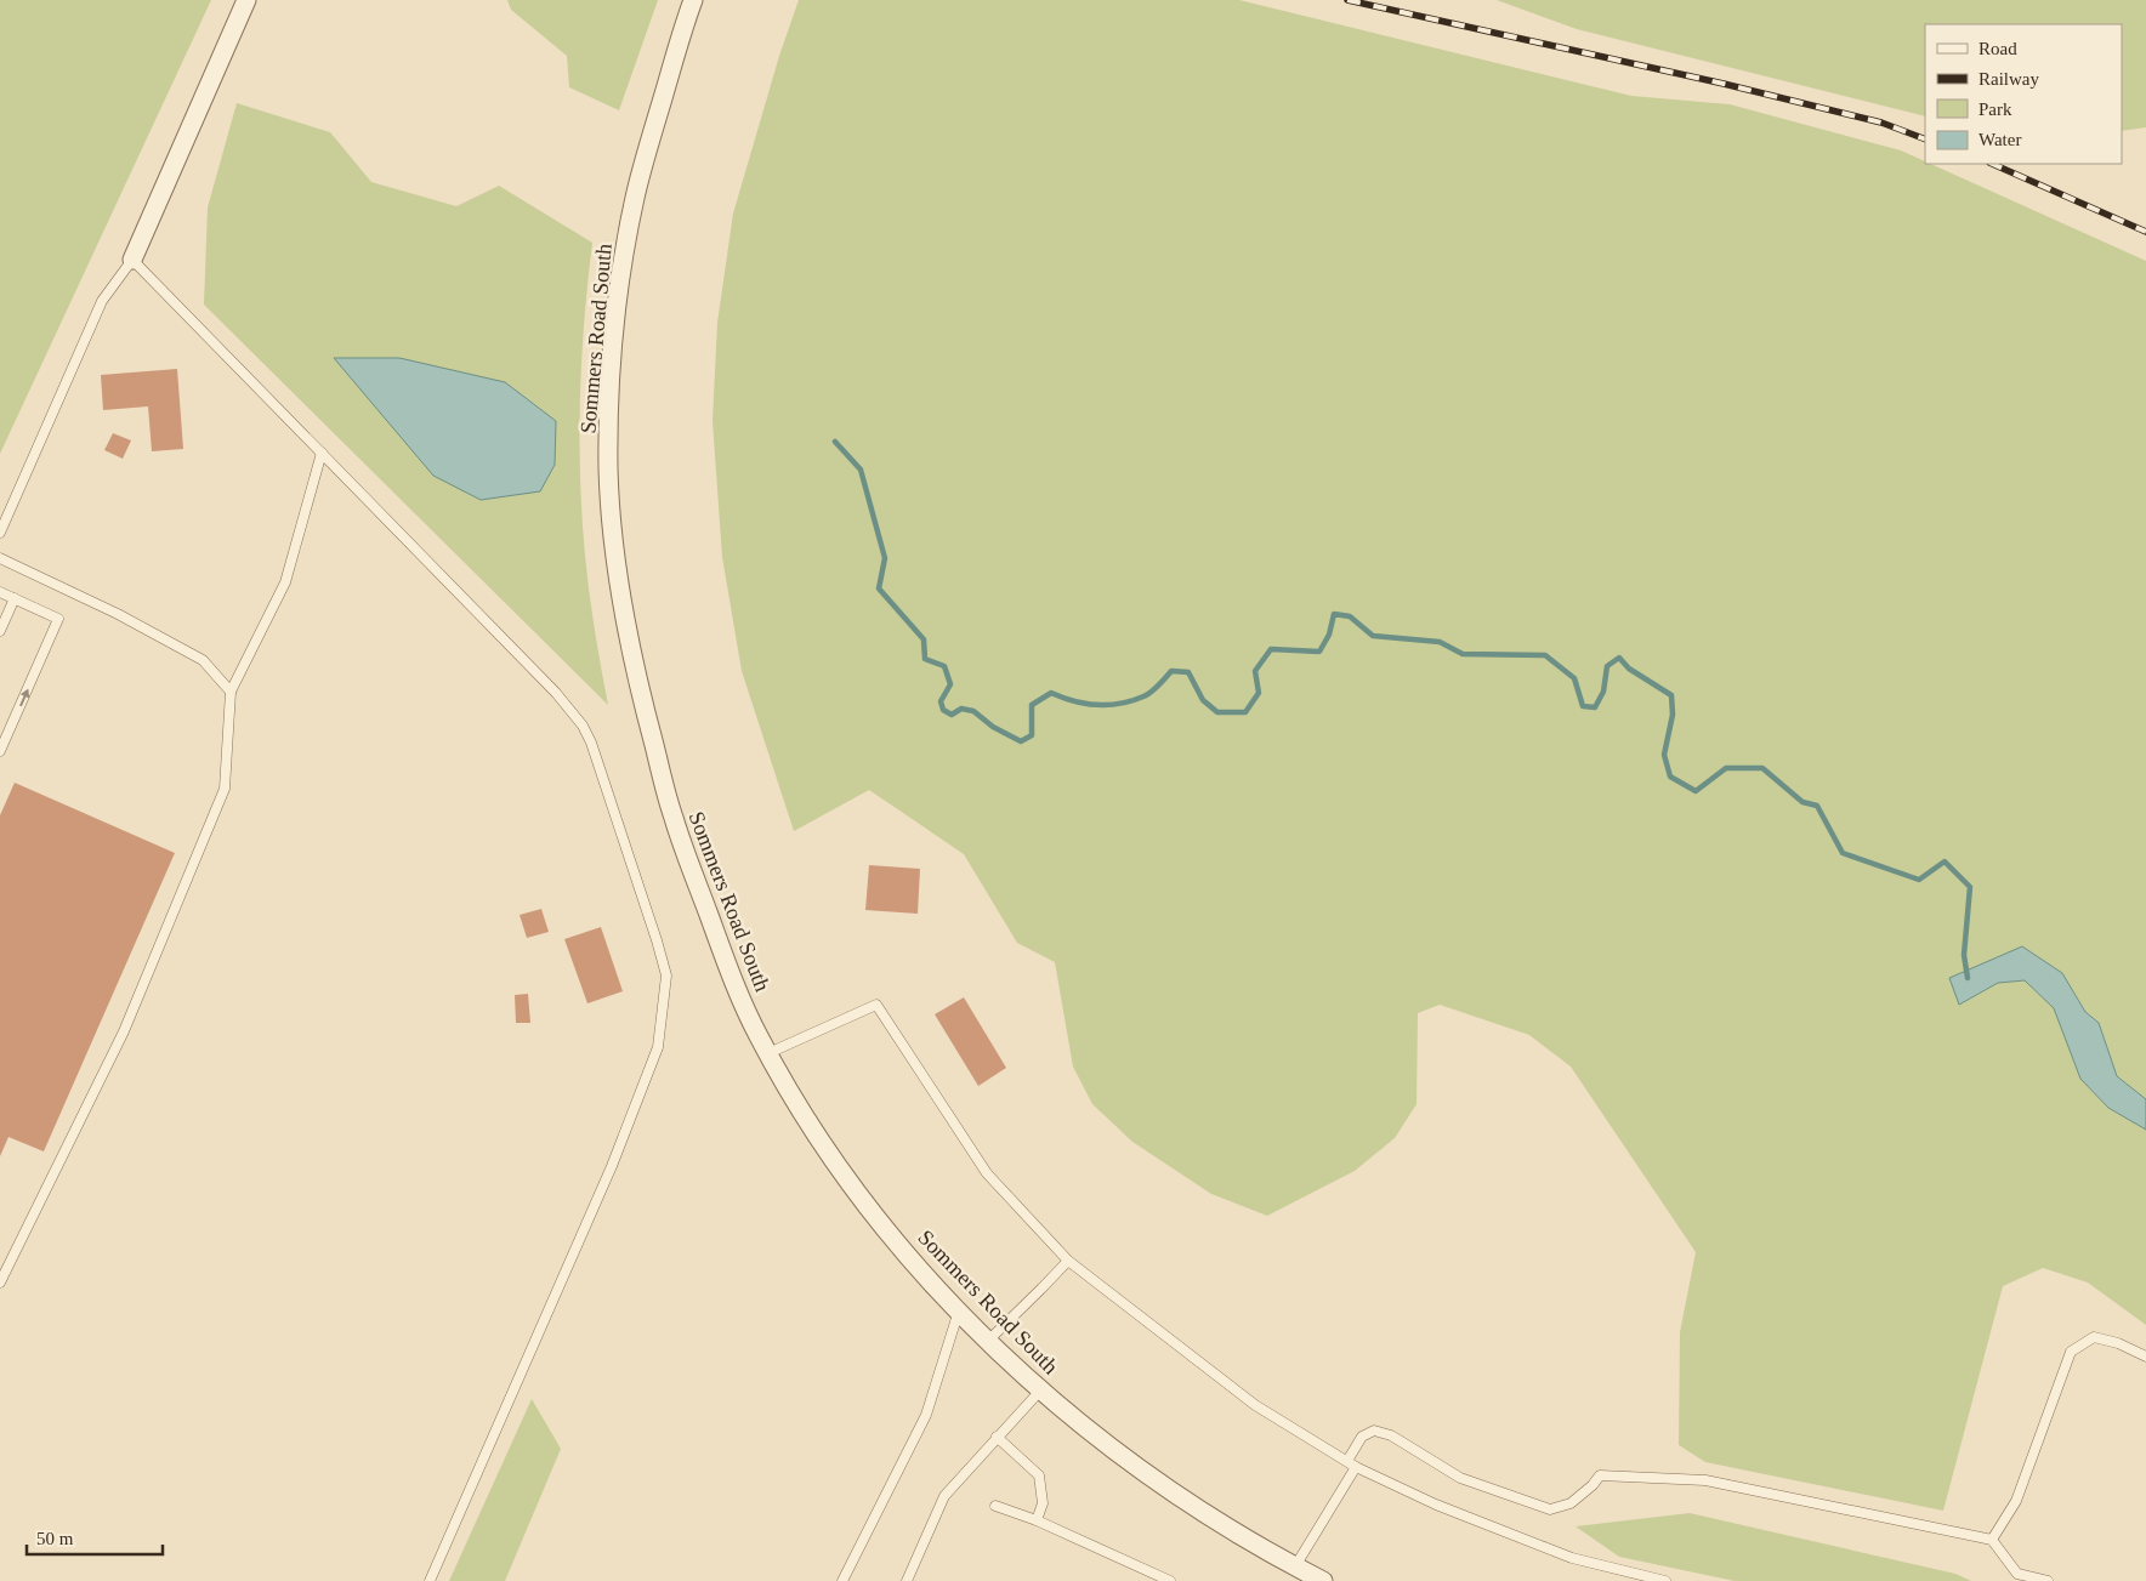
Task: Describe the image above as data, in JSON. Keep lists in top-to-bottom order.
{
  "streets": {
    "street": ["Sommers Road South"]
  },
  "legend": [
    "Road",
    "Railway",
    "Park",
    "Water"
  ],
  "scale_bar": "50 m"
}
